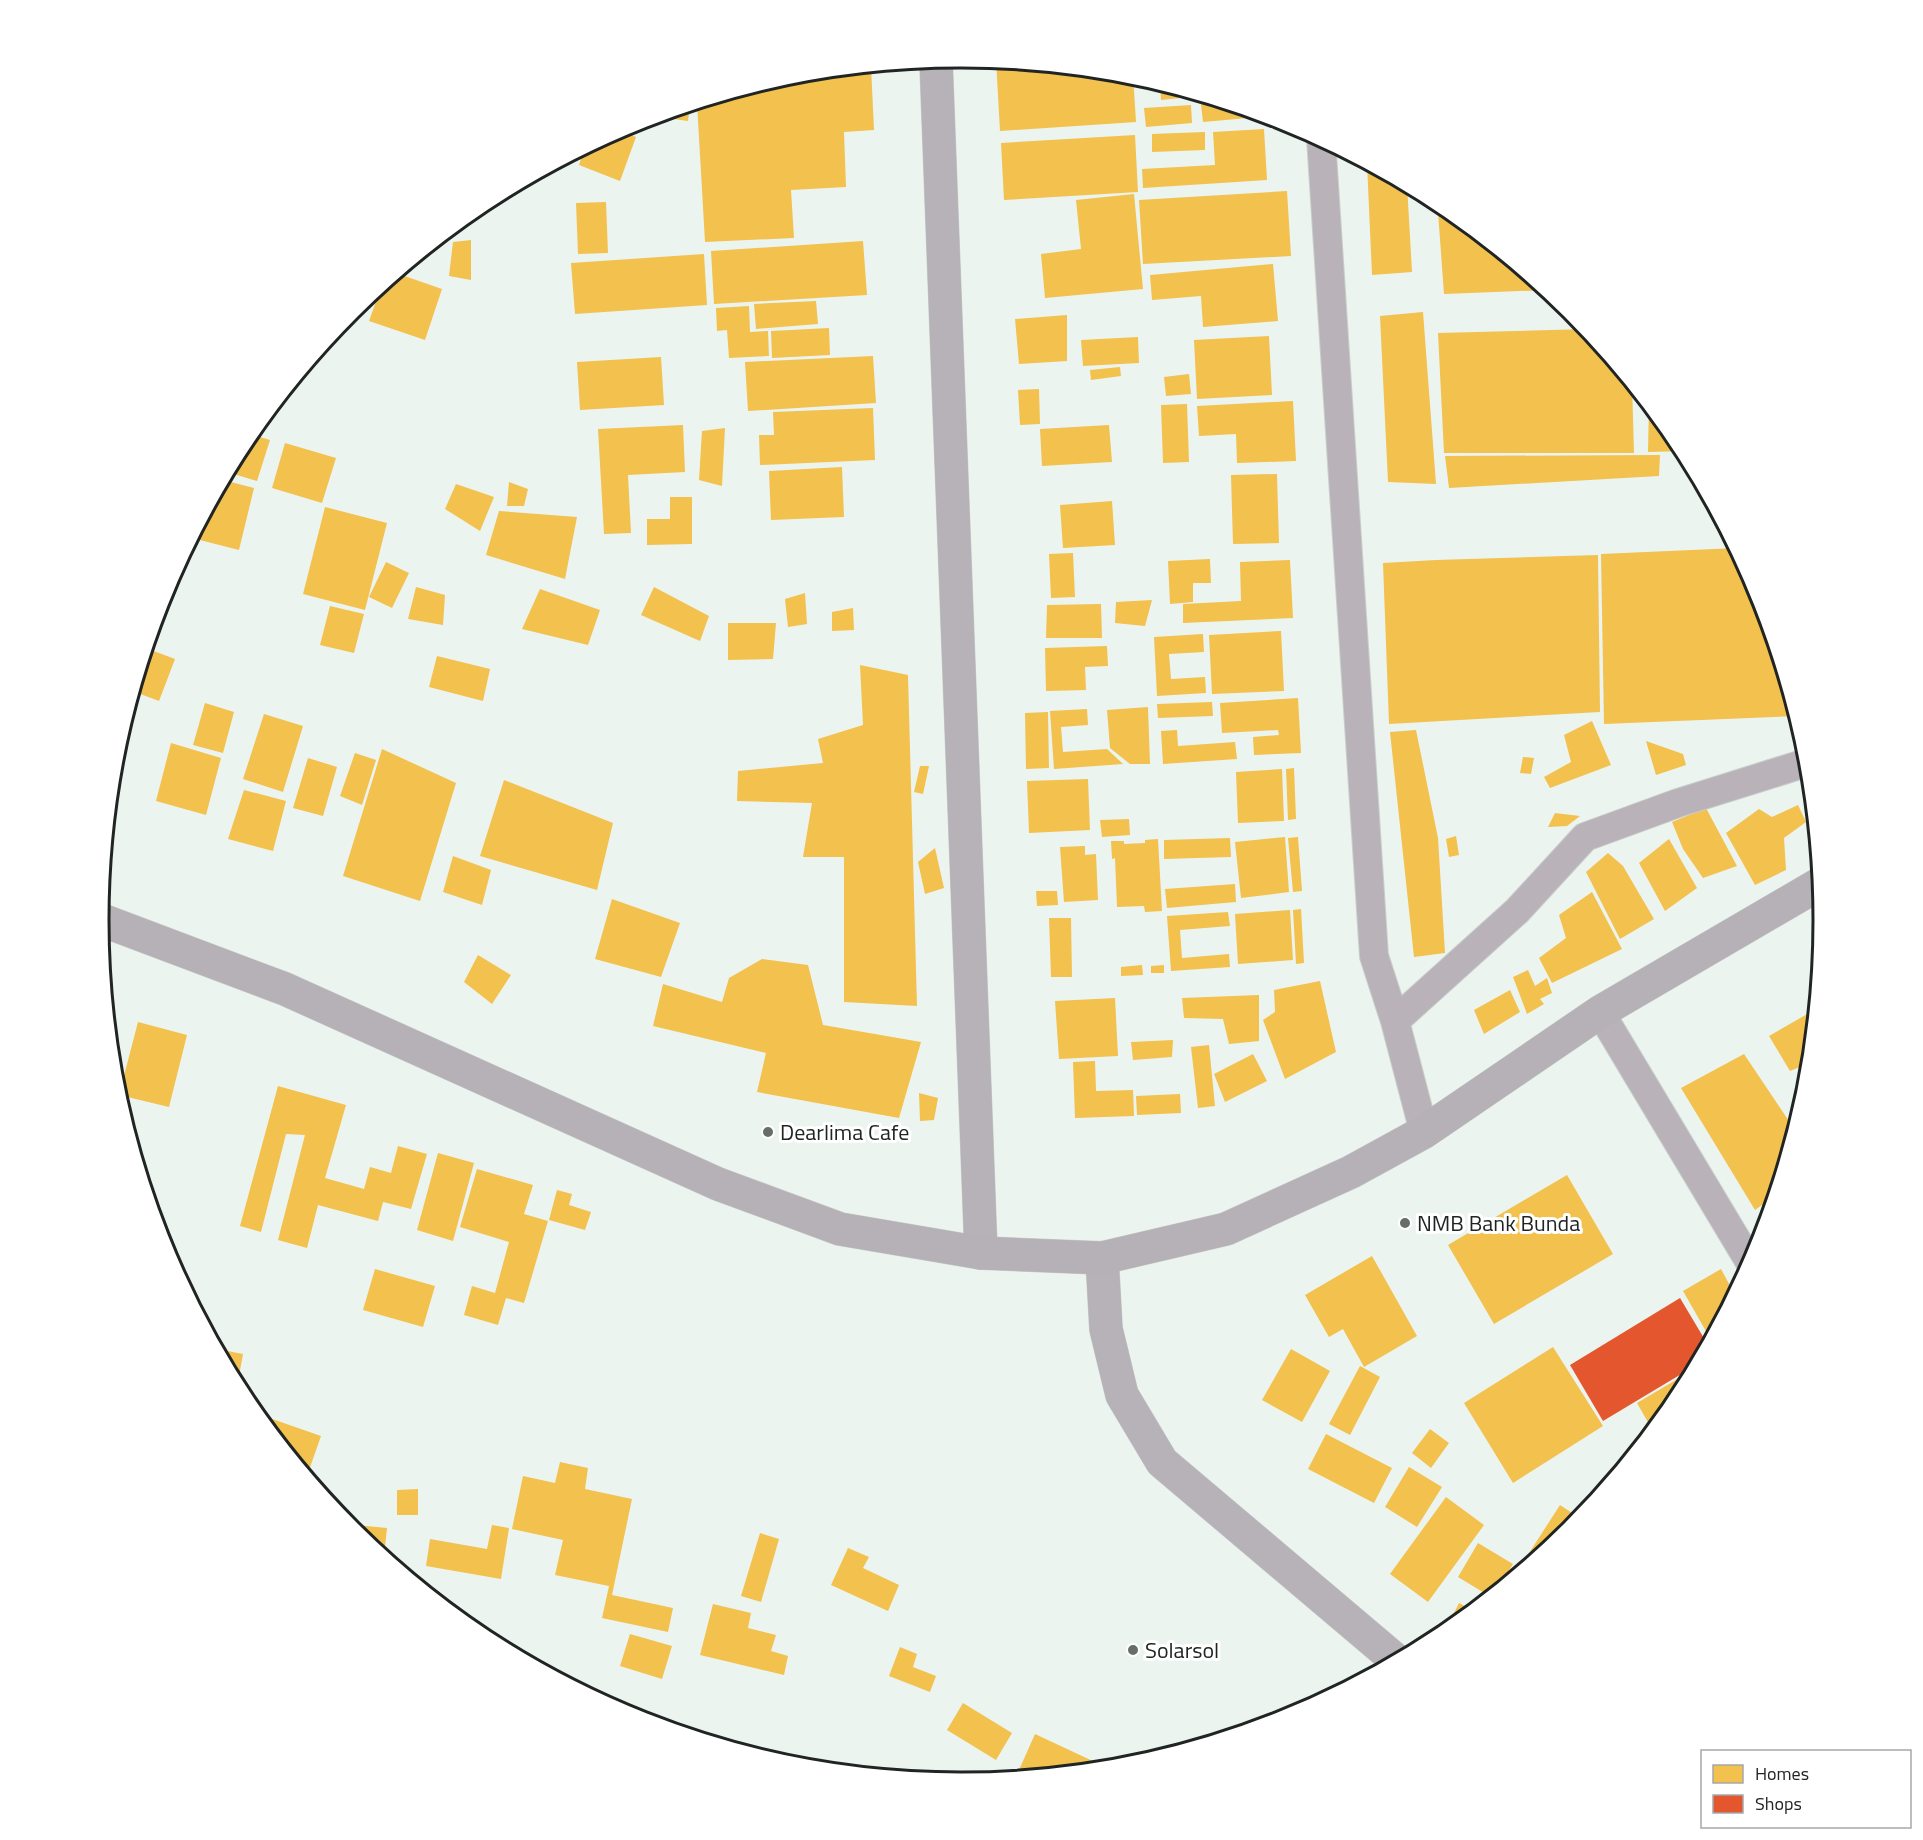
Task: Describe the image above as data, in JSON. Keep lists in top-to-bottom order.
{
  "places": ["Dearlima Cafe", "NMB Bank Bunda", "Solarsol"],
  "legend": ["Homes", "Shops"]
}
